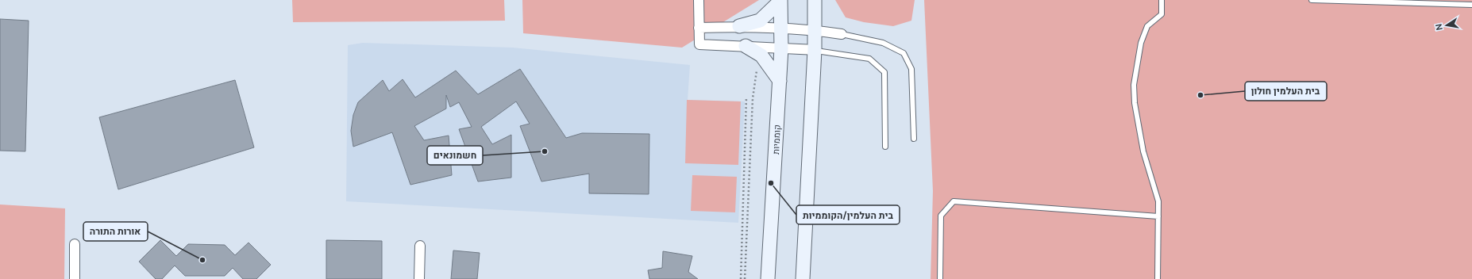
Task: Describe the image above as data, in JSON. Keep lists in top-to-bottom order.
{
  "streets": {
    "main road": ["קוממיות"]
  },
  "places": [
    "בית העלמין חולון",
    "חשמונאים",
    "בית העלמין/הקוממיות",
    "אורות התורה"
  ],
  "north": "left"
}
